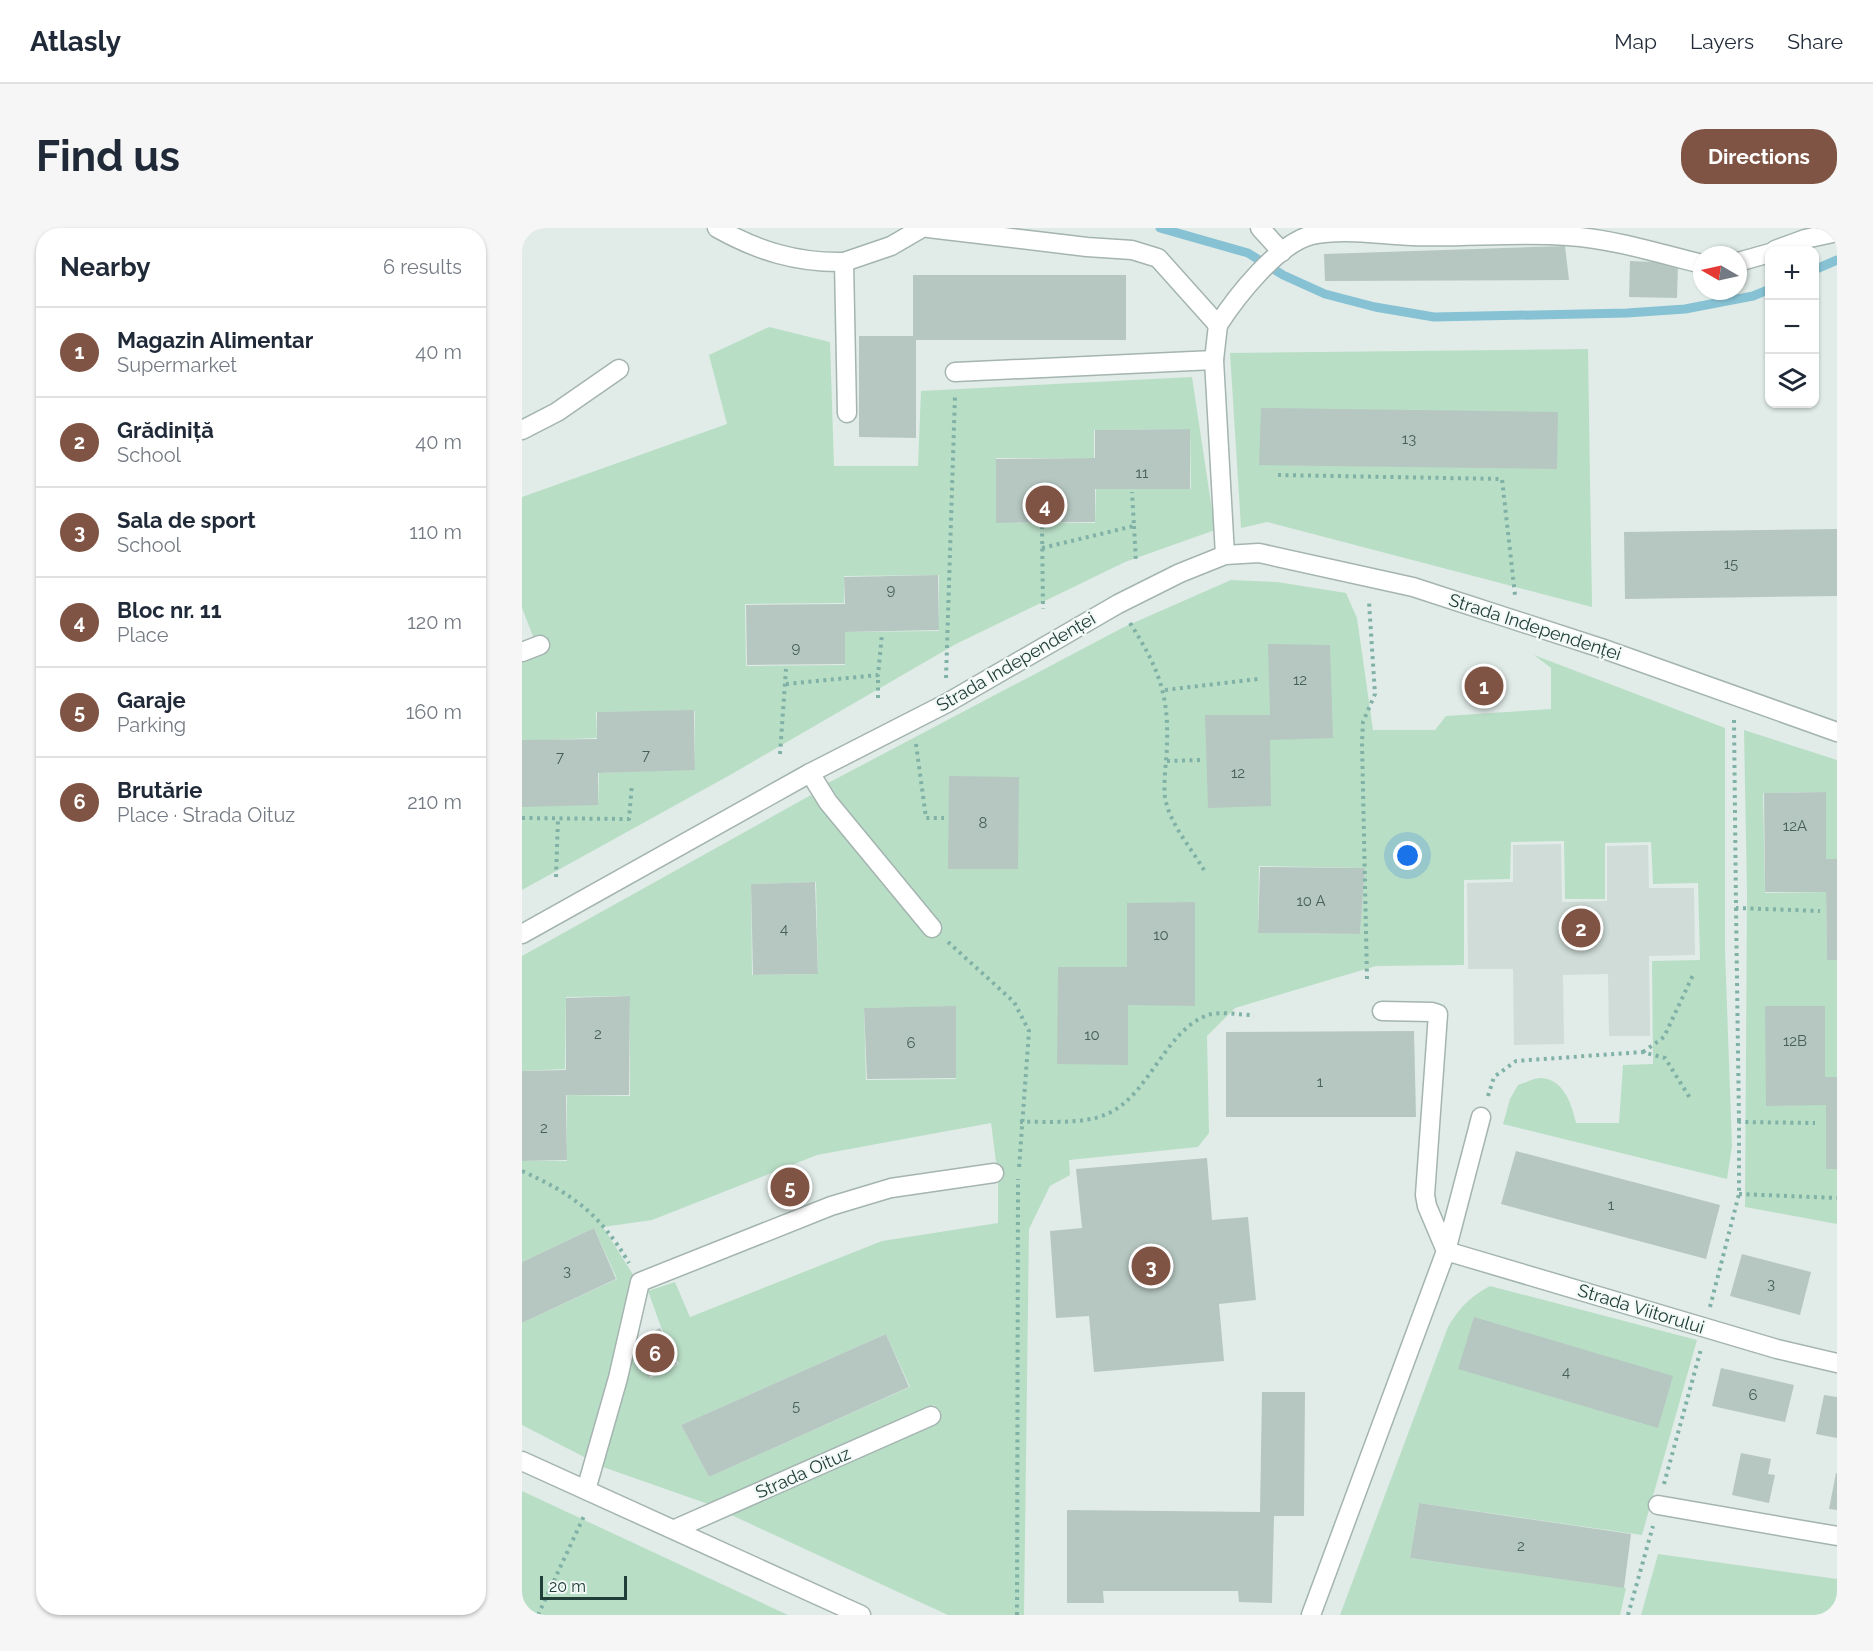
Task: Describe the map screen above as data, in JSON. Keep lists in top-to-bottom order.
{
  "streets": {
    "street": ["Strada Independenței", "Strada Viitorului", "Strada Oituz"]
  },
  "house_numbers": [
    "13",
    "11",
    "15",
    "9",
    "9",
    "12",
    "7",
    "7",
    "12",
    "8",
    "12A",
    "10 A",
    "4",
    "10",
    "2",
    "10",
    "12B",
    "6",
    "1",
    "2",
    "1",
    "3",
    "3",
    "4",
    "6",
    "5",
    "2"
  ],
  "scale_bar": "20 m",
  "north": "left",
  "page": {
    "header": "Atlasly",
    "nav": ["Map", "Layers", "Share"],
    "buttons": "Directions",
    "title": "Find us",
    "heading": ["Nearby", "6 results"],
    "map_buttons": ["+", "−"],
    "list": [
      {
        "mark": "1",
        "name": "Magazin Alimentar",
        "note": "Supermarket",
        "value": "40 m"
      },
      {
        "mark": "2",
        "name": "Grădiniță",
        "note": "School",
        "value": "40 m"
      },
      {
        "mark": "3",
        "name": "Sala de sport",
        "note": "School",
        "value": "110 m"
      },
      {
        "mark": "4",
        "name": "Bloc nr. 11",
        "note": "Place",
        "value": "120 m"
      },
      {
        "mark": "5",
        "name": "Garaje",
        "note": "Parking",
        "value": "160 m"
      },
      {
        "mark": "6",
        "name": "Brutărie",
        "note": "Place · Strada Oituz",
        "value": "210 m"
      }
    ],
    "pins": [
      "4",
      "1",
      "2",
      "5",
      "3",
      "6"
    ],
    "scale": "20 m"
  }
}
